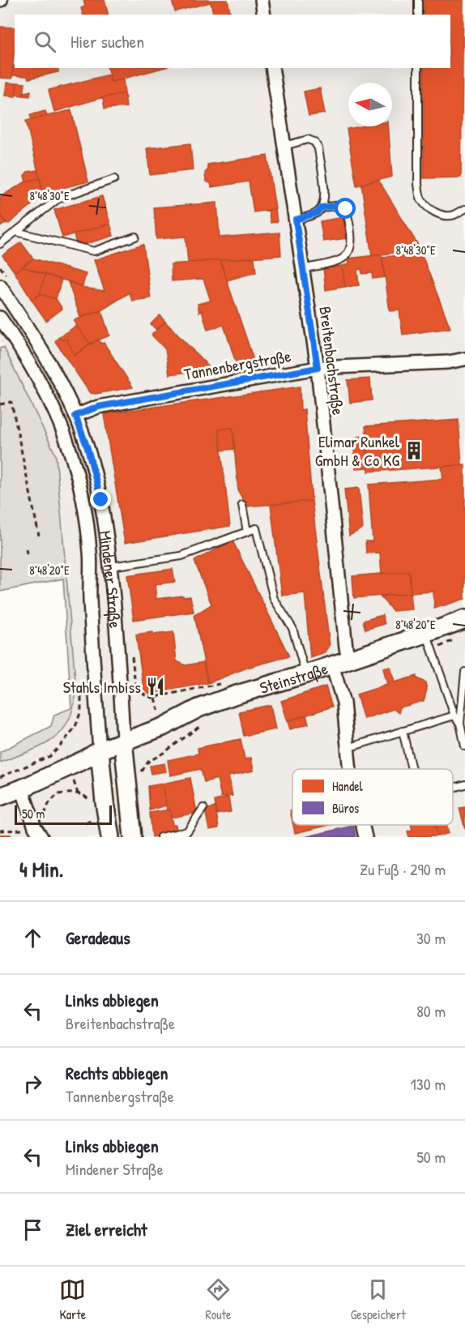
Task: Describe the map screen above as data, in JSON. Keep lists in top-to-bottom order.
{
  "streets": {
    "main road": ["Mindener Straße", "Steinstraße"],
    "street": ["Breitenbachstraße", "Tannenbergstraße"]
  },
  "crossings": [
    ["Breitenbachstraße", "Tannenbergstraße"],
    ["Breitenbachstraße", "Steinstraße"],
    ["Tannenbergstraße", "Mindener Straße"],
    ["Mindener Straße", "Steinstraße"]
  ],
  "places": {
    "building": ["Elimar Runkel GmbH & Co KG"],
    "restaurant": ["Stahls Imbiss"]
  },
  "legend": ["Handel", "Büros"],
  "scale_bar": "50 m",
  "north": "left",
  "page": {
    "search": "Hier suchen",
    "scale": "50 m",
    "heading": ["4 Min.", "Zu Fuß · 290 m"],
    "list": [
      ["Geradeaus", "30 m"],
      ["Links abbiegen", "Breitenbachstraße", "80 m"],
      ["Rechts abbiegen", "Tannenbergstraße", "130 m"],
      ["Links abbiegen", "Mindener Straße", "50 m"],
      "Ziel erreicht"
    ],
    "nav": ["Karte", "Route", "Gespeichert"]
  },
  "coordinates": ["8°48'30\"E", "8°48'20\"E"]
}
